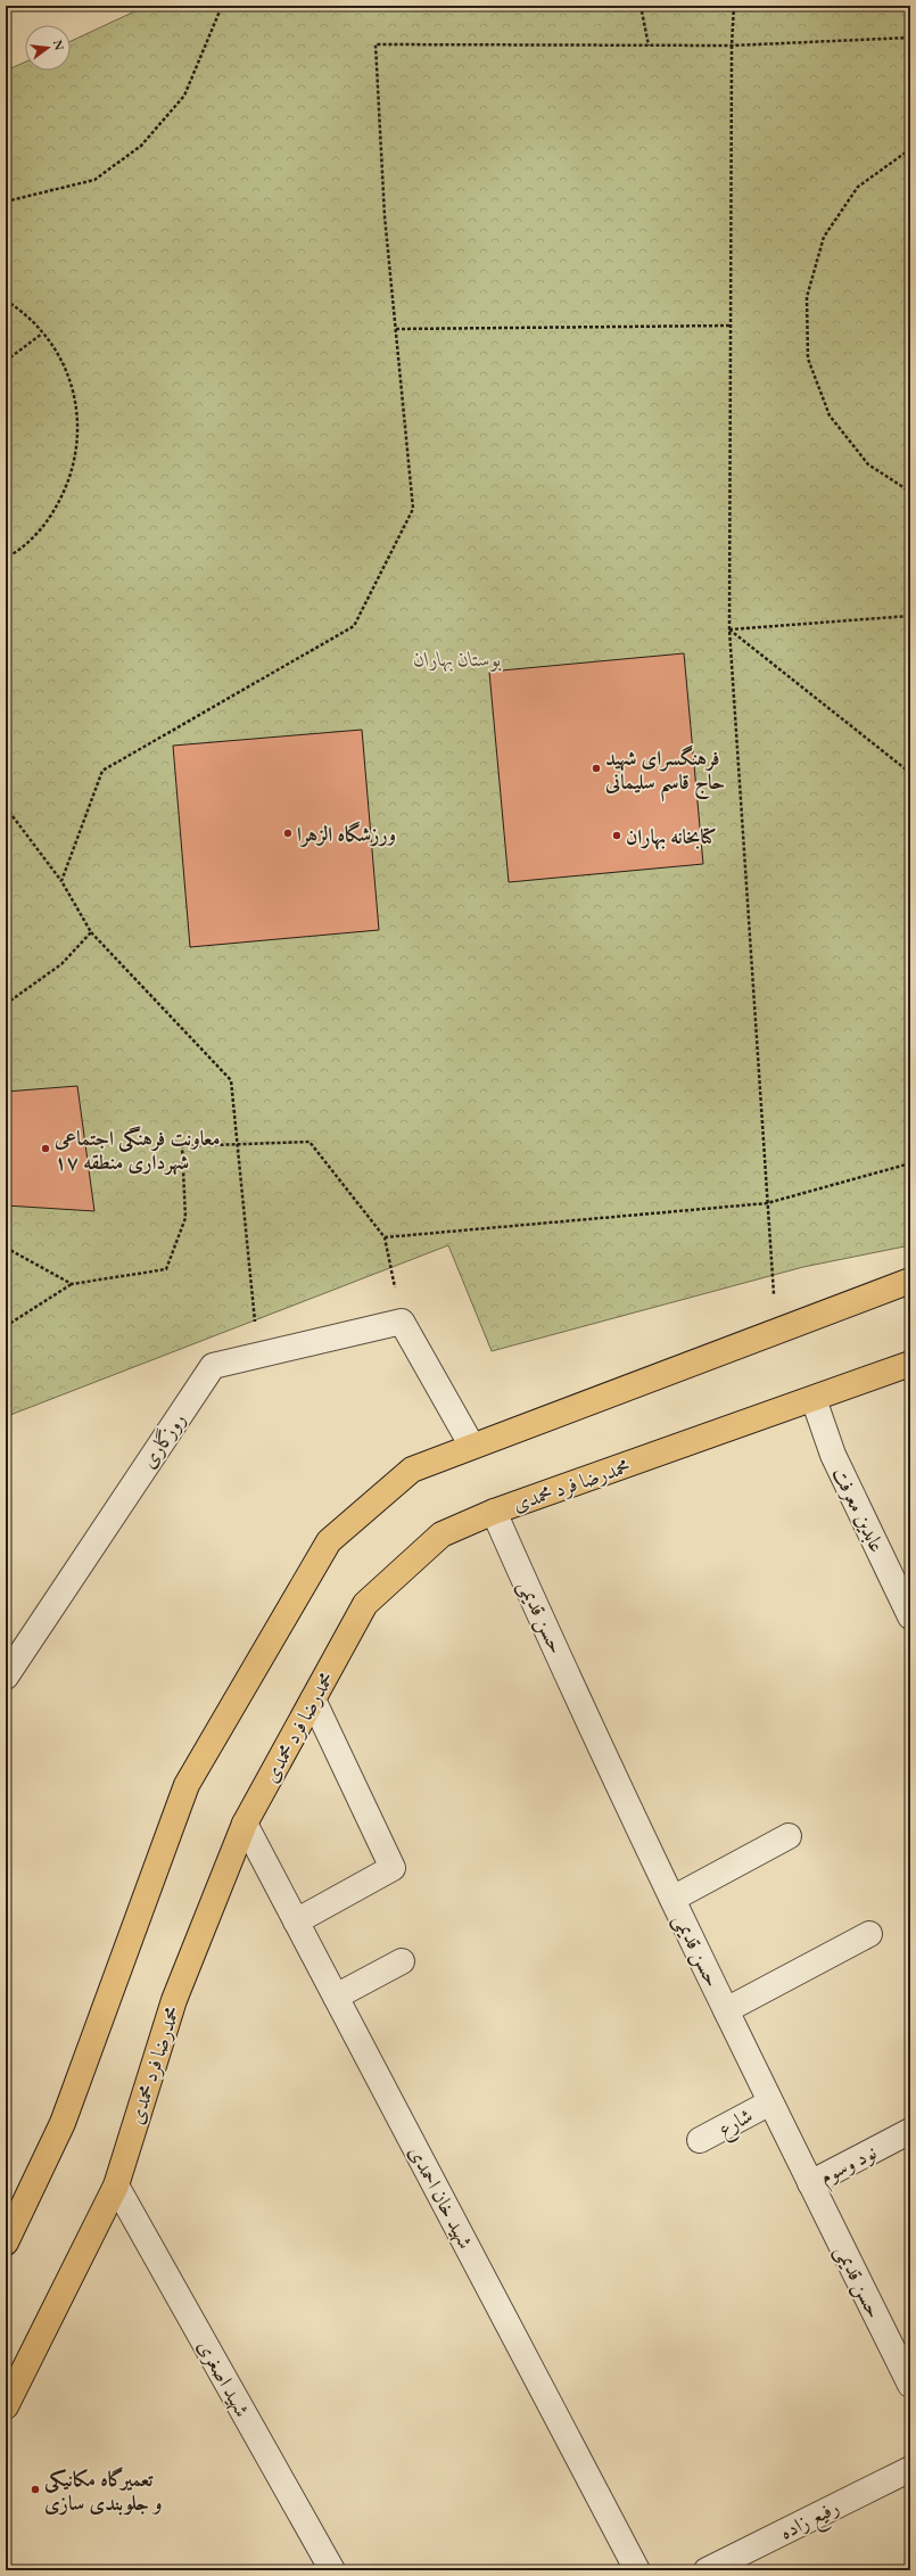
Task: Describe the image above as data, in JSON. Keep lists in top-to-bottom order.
{
  "streets": {
    "main road": ["محمدرضا فرد محمدی"],
    "street": [
      "روزگاری",
      "عابدین معرفت",
      "حسن قدیمی",
      "شارع",
      "نود وسوم",
      "شهید خان احمدی",
      "شهید اصغری",
      "رفیع زاده"
    ]
  },
  "crossings": [
    ["محمدرضا فرد محمدی", "عابدین معرفت"],
    ["محمدرضا فرد محمدی", "حسن قدیمی"],
    ["محمدرضا فرد محمدی", "شهید خان احمدی"],
    ["محمدرضا فرد محمدی", "شهید اصغری"],
    ["حسن قدیمی", "شارع"],
    ["حسن قدیمی", "نود وسوم"]
  ],
  "parks": ["بوستان بهاران"],
  "places": [
    "فرهنگسرای شهید حاج قاسم سلیمانی",
    "ورزشگاه الزهرا",
    "کتابخانه بهاران",
    "معاونت فرهنگی اجتماعی شهرداری منطقه ۱۷",
    "تعمیرگاه مکانیکی و جلوبندی سازی"
  ],
  "north": "right"
}
